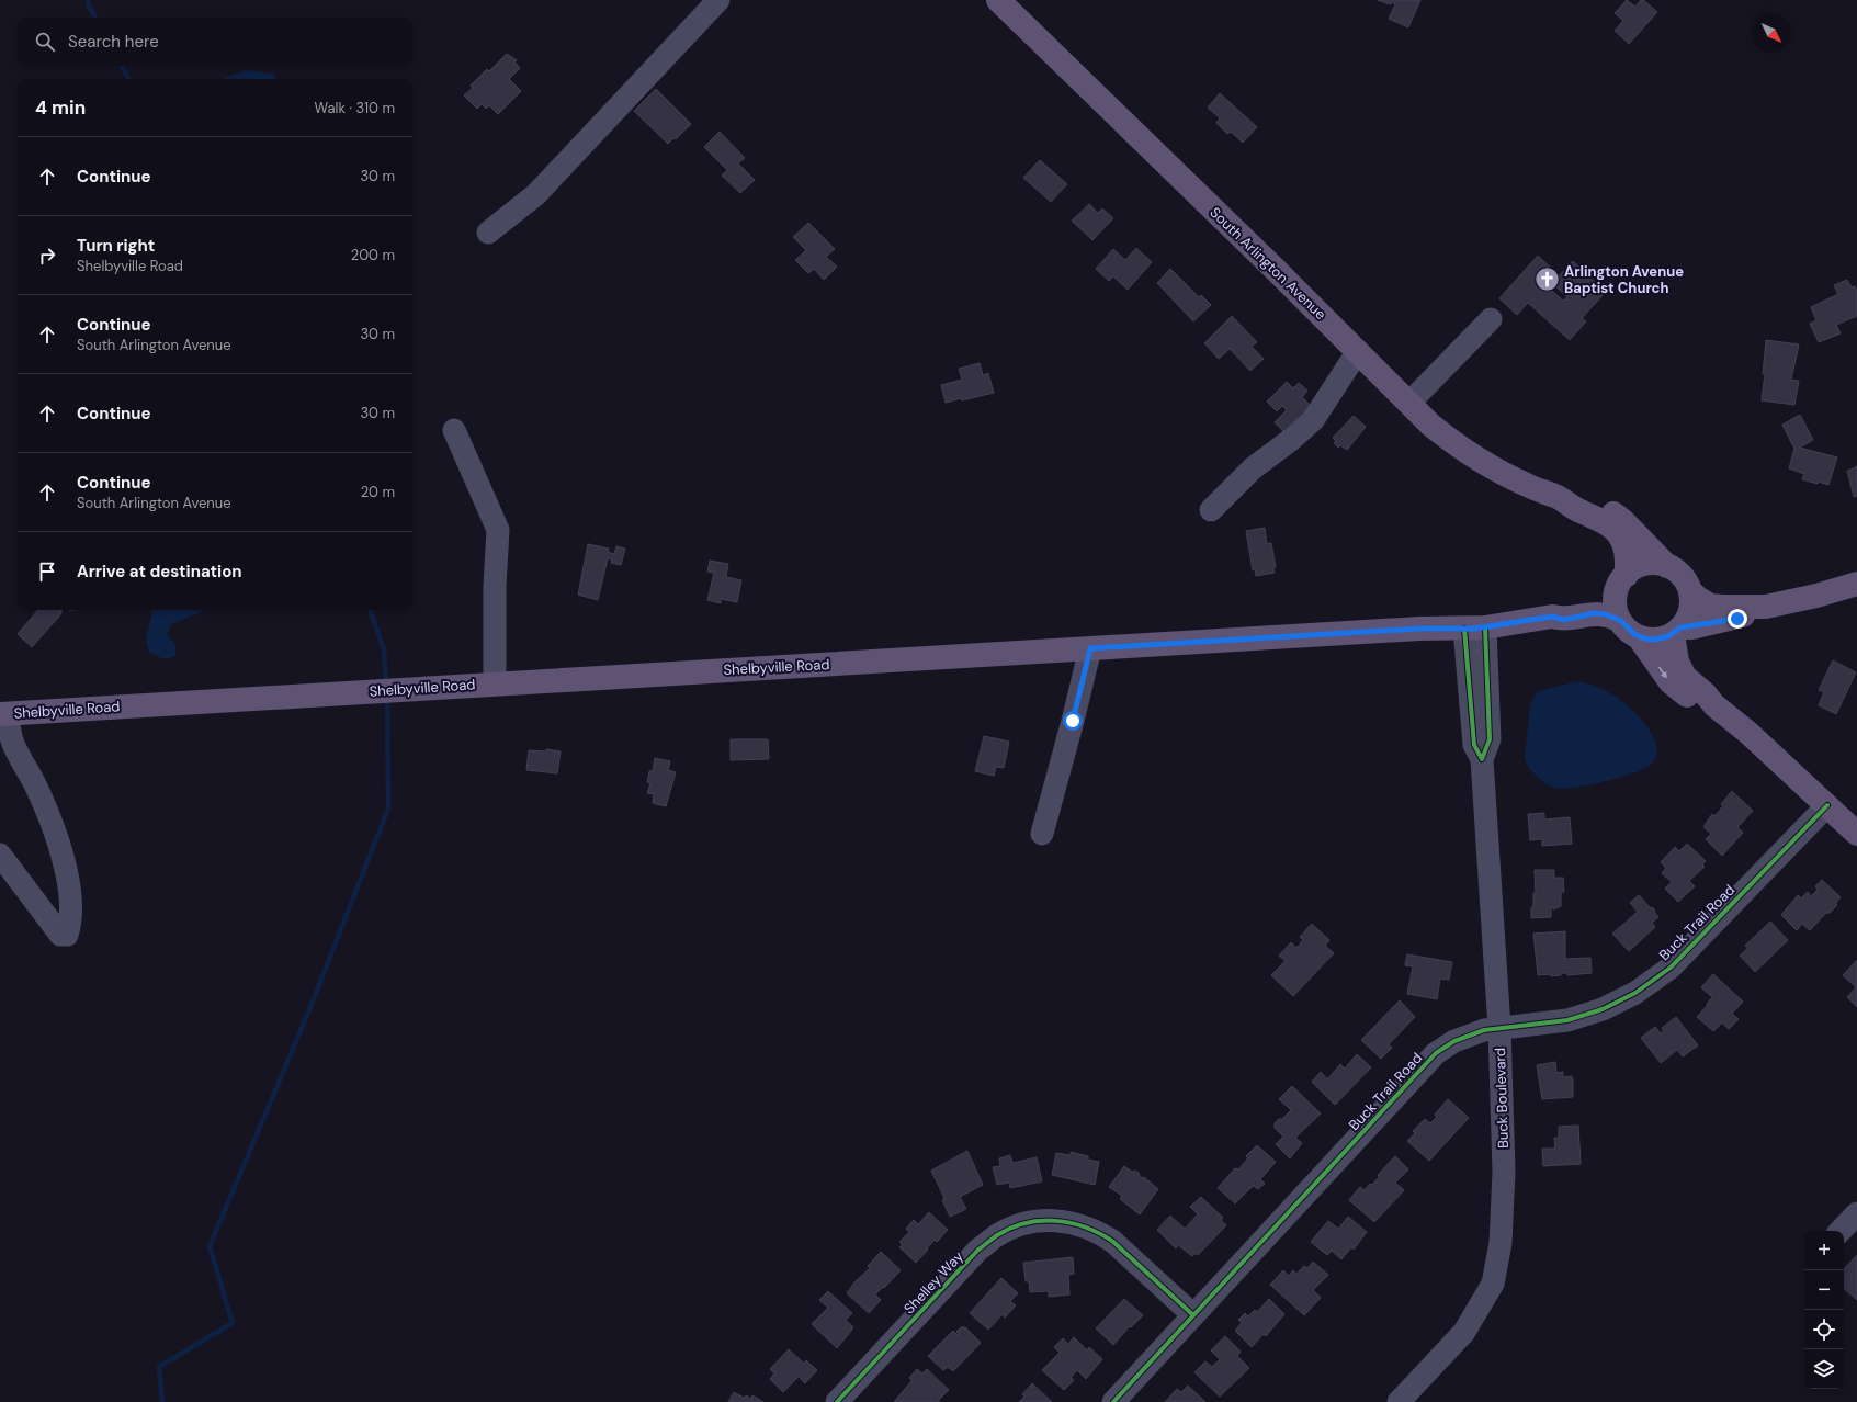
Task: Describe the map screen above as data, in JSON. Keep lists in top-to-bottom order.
{
  "streets": {
    "main road": ["South Arlington Avenue", "Shelbyville Road"],
    "street": ["Buck Trail Road", "Buck Boulevard", "Shelley Way"]
  },
  "crossings": [
    ["Shelbyville Road", "Buck Boulevard"],
    ["Buck Trail Road", "Buck Boulevard"],
    ["Buck Trail Road", "Shelley Way"]
  ],
  "places": {
    "church": ["Arlington Avenue Baptist Church"]
  },
  "north": "bottom right",
  "page": {
    "search": "Search here",
    "heading": ["4 min", "Walk · 310 m"],
    "list": [
      ["Continue", "30 m"],
      ["Turn right", "Shelbyville Road", "200 m"],
      ["Continue", "South Arlington Avenue", "30 m"],
      ["Continue", "30 m"],
      ["Continue", "South Arlington Avenue", "20 m"],
      "Arrive at destination"
    ],
    "map_buttons": ["+", "−"]
  }
}
